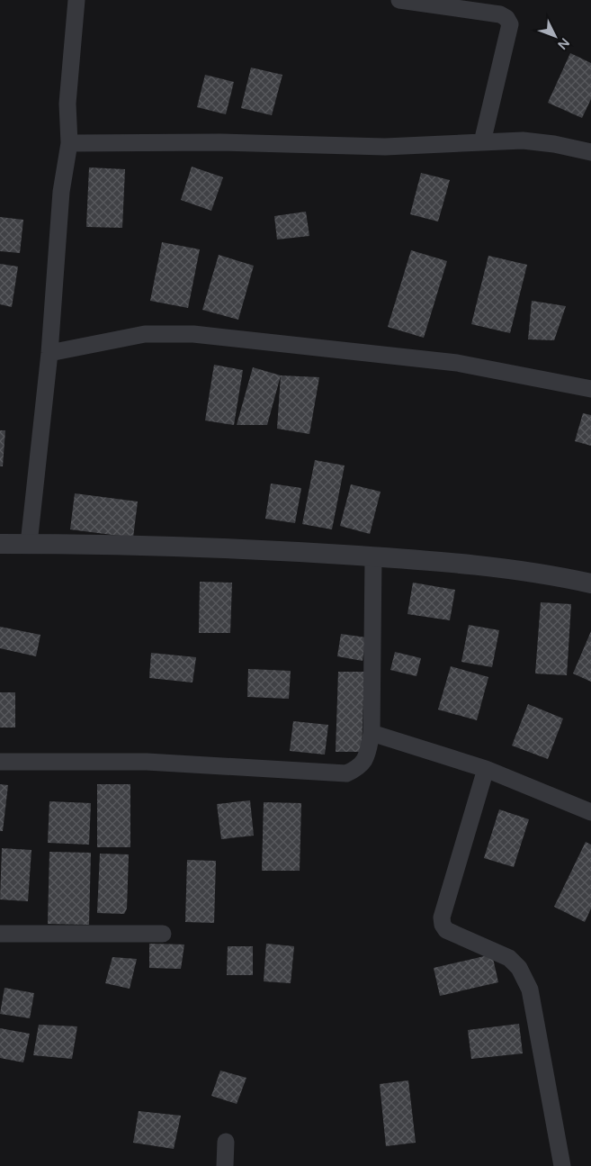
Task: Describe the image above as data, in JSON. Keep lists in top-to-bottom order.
{
  "north": "bottom right"
}
